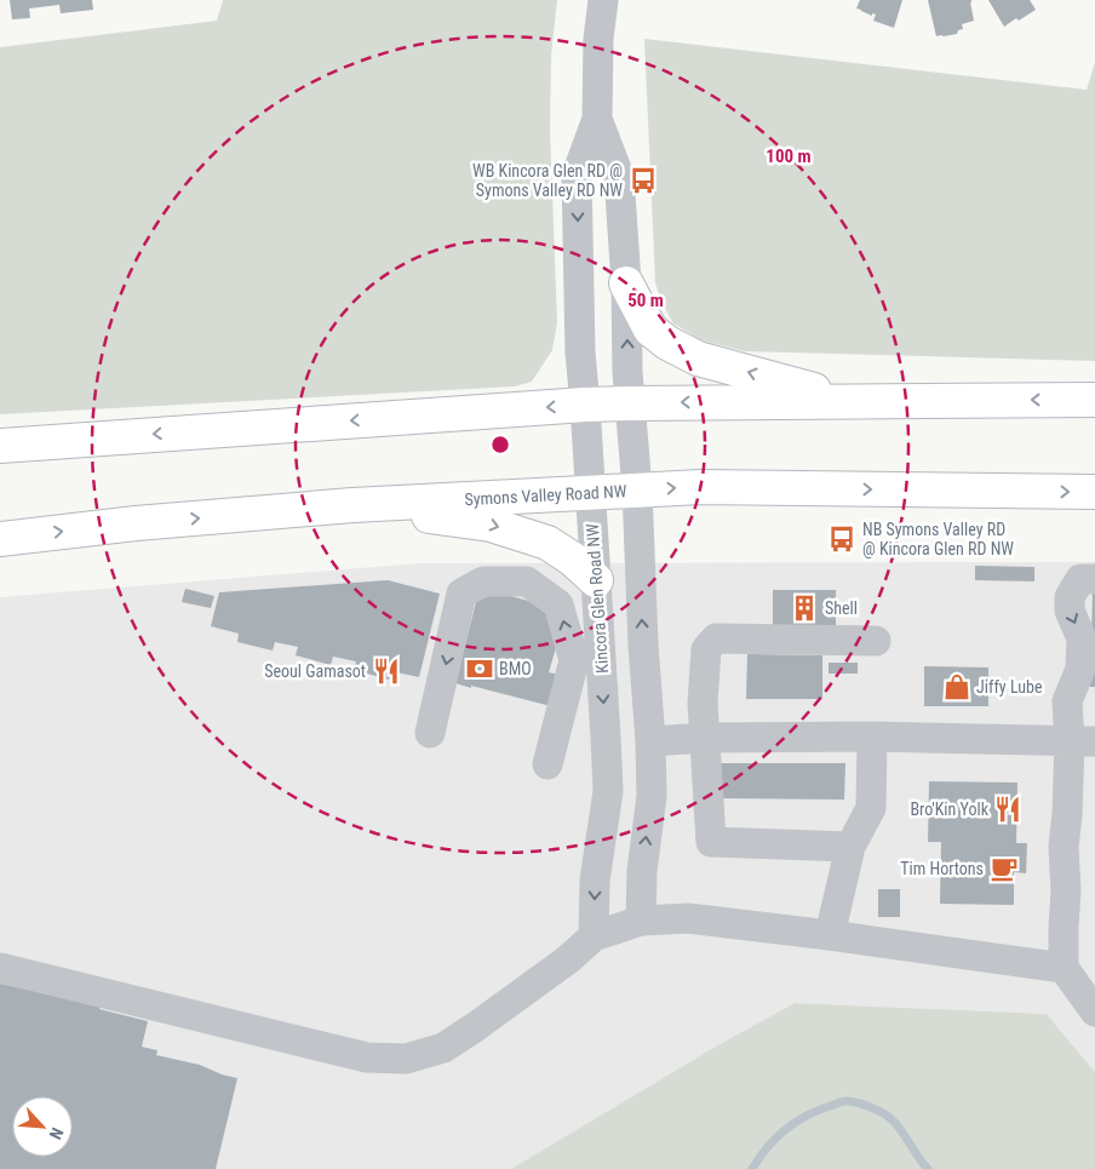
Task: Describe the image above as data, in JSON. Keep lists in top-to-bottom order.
{
  "streets": {
    "main road": ["Symons Valley Road NW"],
    "street": ["Kincora Glen Road NW"]
  },
  "crossings": [
    ["Symons Valley Road NW", "Kincora Glen Road NW"]
  ],
  "places": {
    "bus stop": ["WB Kincora Glen RD @ Symons Valley RD NW", "NB Symons Valley RD @ Kincora Glen RD NW"],
    "building": ["Shell"],
    "bank": ["BMO"],
    "restaurant": ["Seoul Gamasot", "Bro'Kin Yolk"],
    "shop": ["Jiffy Lube"],
    "cafe": ["Tim Hortons"]
  },
  "north": "bottom right",
  "rings": ["100 m", "50 m"]
}
